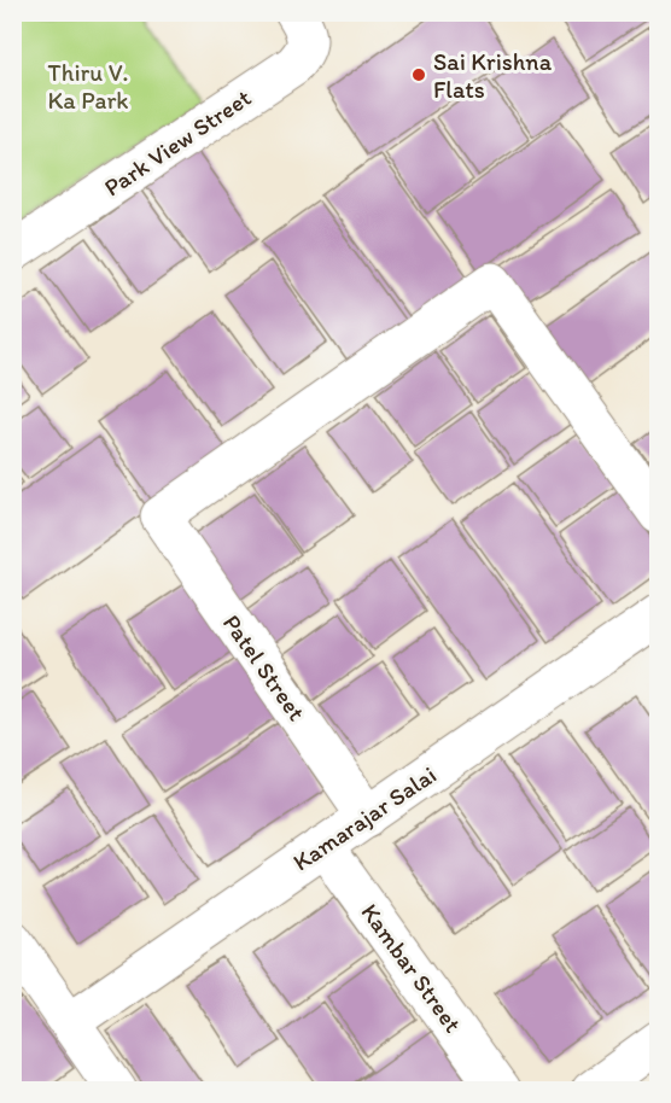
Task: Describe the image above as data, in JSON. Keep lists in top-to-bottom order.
{
  "streets": {
    "street": [
      "Park View Street",
      "Patel Street",
      "Kamarajar Salai",
      "Kambar Street"
    ]
  },
  "crossings": [
    ["Patel Street", "Kamarajar Salai"],
    ["Kamarajar Salai", "Kambar Street"]
  ],
  "parks": ["Thiru V. Ka Park"],
  "places": ["Sai Krishna Flats"]
}
